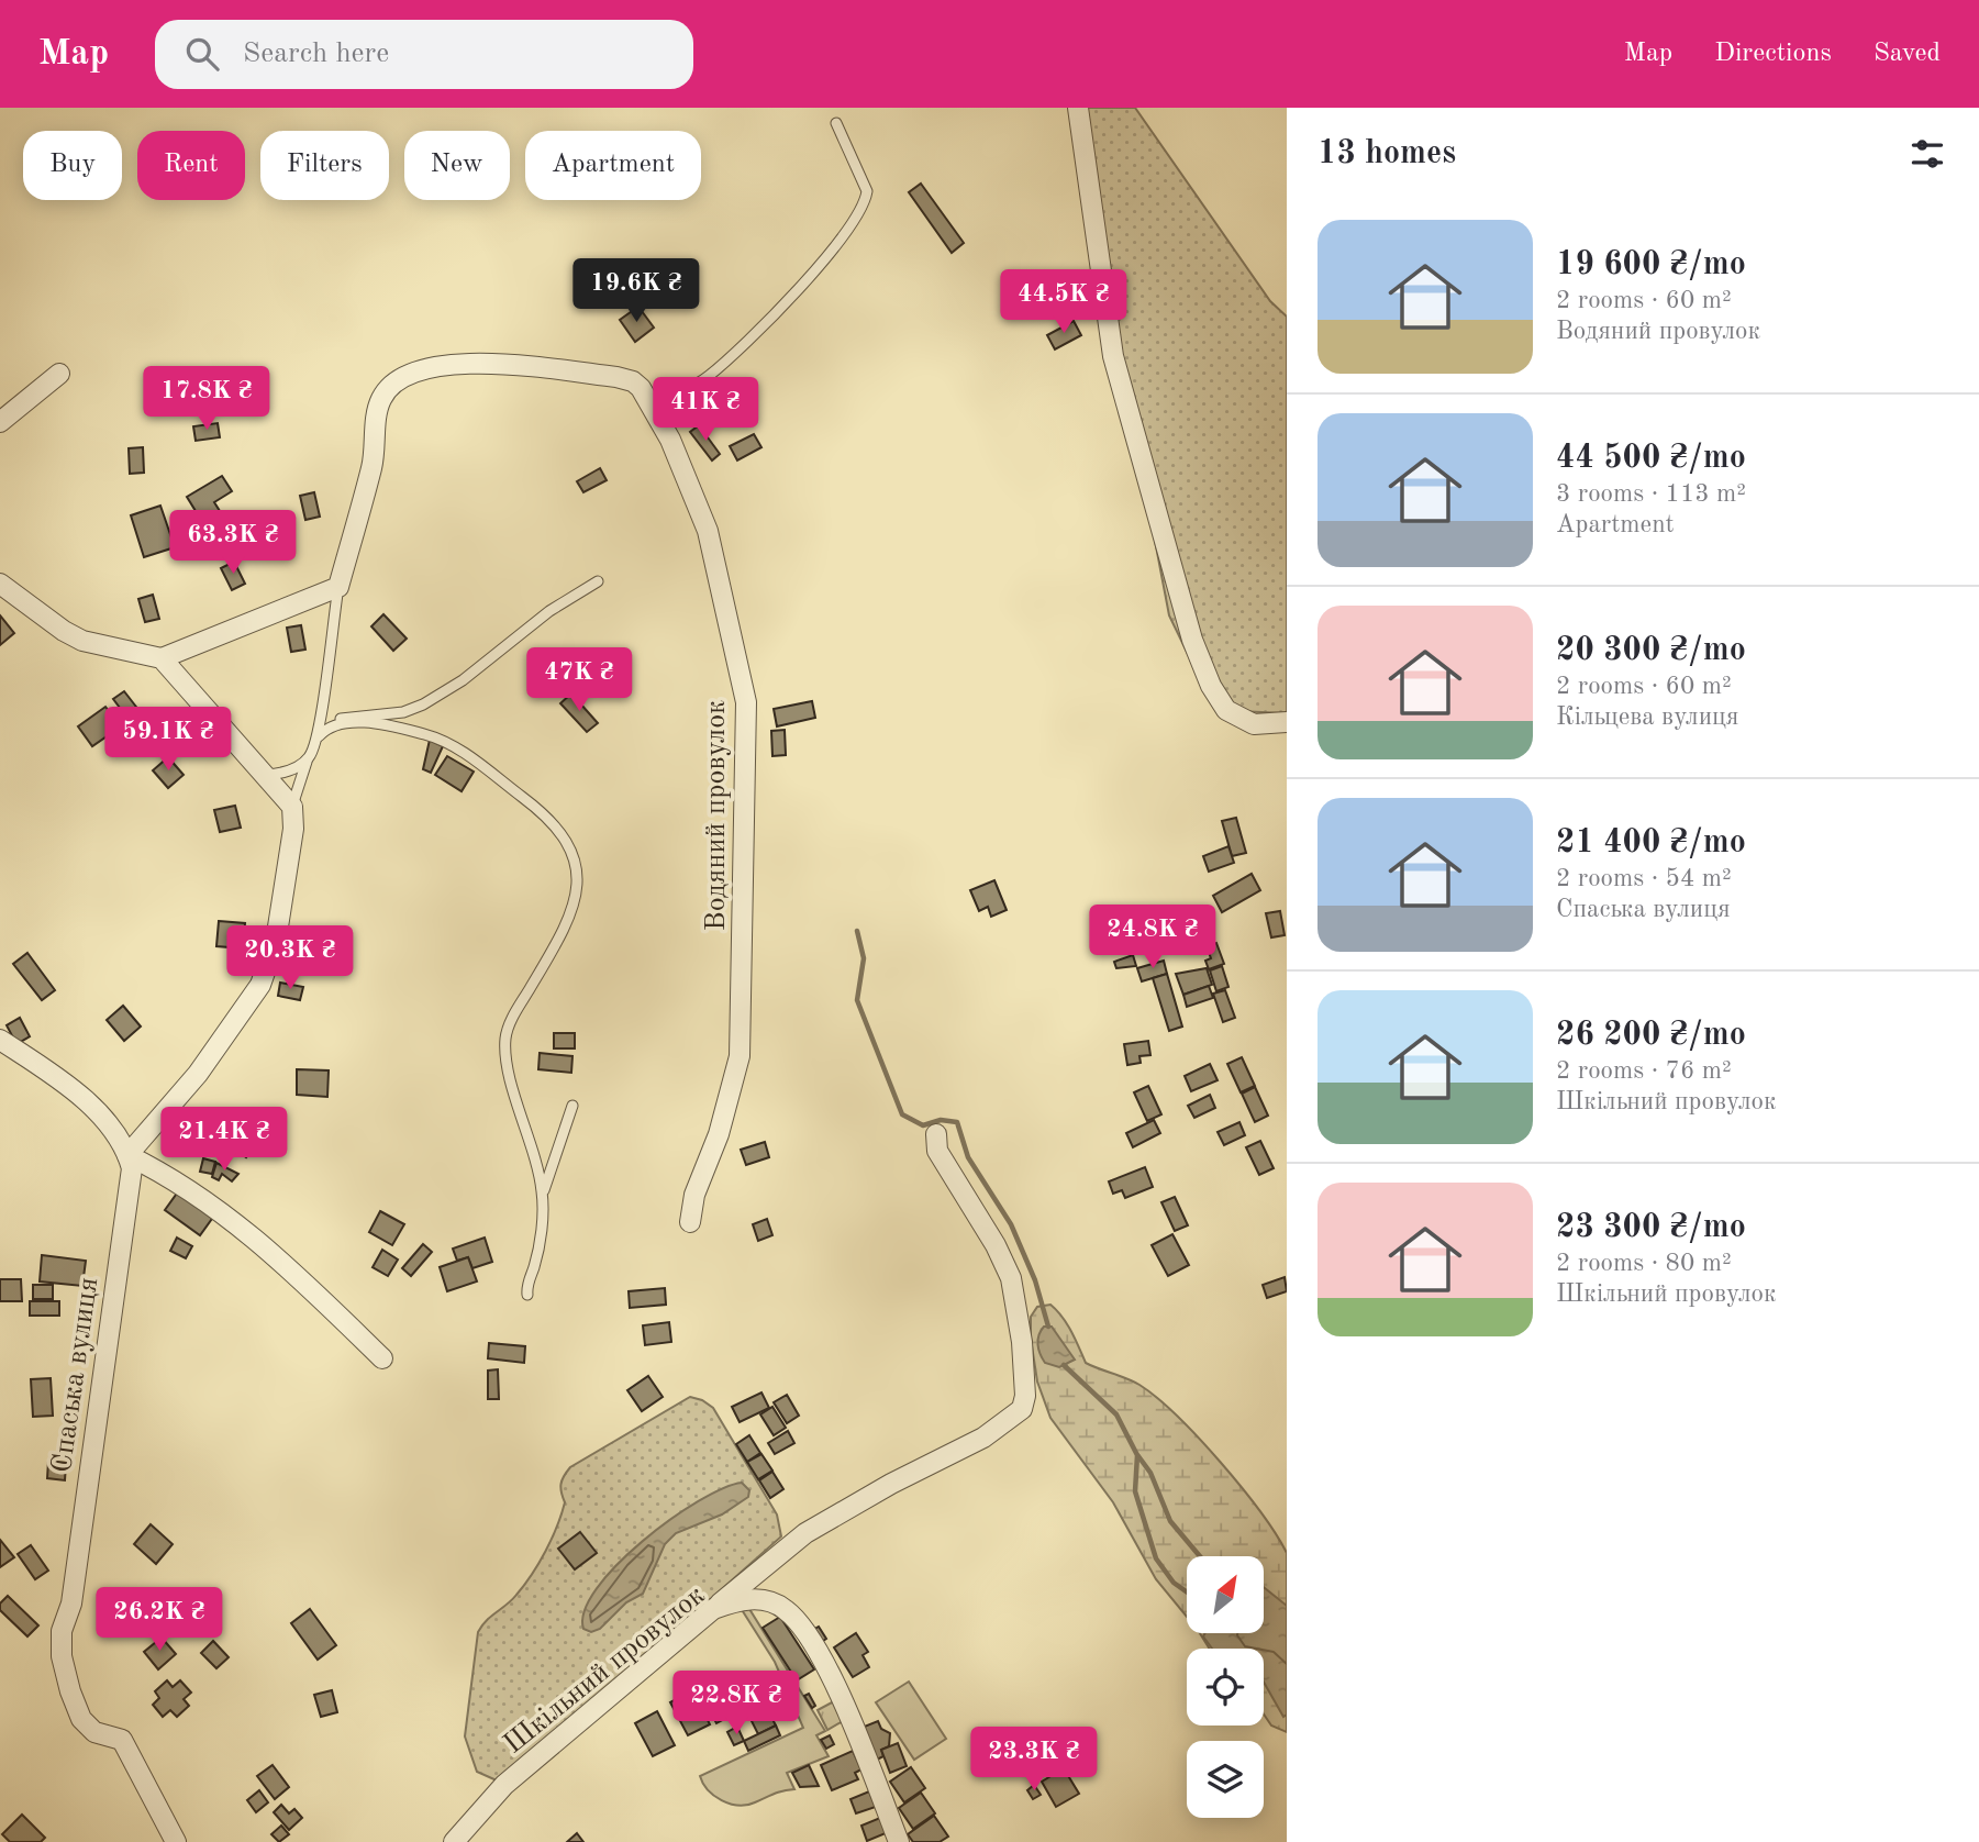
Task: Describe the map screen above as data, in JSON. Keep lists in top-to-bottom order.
{
  "streets": {
    "street": ["Водяний провулок", "Спаська вулиця", "Шкільний провулок"]
  },
  "north": "top right",
  "page": {
    "header": "Map",
    "search": "Search here",
    "nav": ["Map", "Directions", "Saved"],
    "heading": "13 homes",
    "chip": [
      "Buy",
      "Rent",
      "Filters",
      "New",
      "Apartment"
    ],
    "list": [
      {
        "name": "19 600 ₴/mo",
        "note": "2 rooms · 60 m² · Водяний провулок"
      },
      {
        "name": "44 500 ₴/mo",
        "note": "3 rooms · 113 m² · Apartment"
      },
      {
        "name": "20 300 ₴/mo",
        "note": "2 rooms · 60 m² · Кільцева вулиця"
      },
      {
        "name": "21 400 ₴/mo",
        "note": "2 rooms · 54 m² · Спаська вулиця"
      },
      {
        "name": "26 200 ₴/mo",
        "note": "2 rooms · 76 m² · Шкільний провулок"
      },
      {
        "name": "23 300 ₴/mo",
        "note": "2 rooms · 80 m² · Шкільний провулок"
      }
    ],
    "price": [
      "19.6K ₴",
      "44.5K ₴",
      "17.8K ₴",
      "41K ₴",
      "63.3K ₴",
      "47K ₴",
      "59.1K ₴",
      "24.8K ₴",
      "20.3K ₴",
      "21.4K ₴",
      "26.2K ₴",
      "22.8K ₴",
      "23.3K ₴"
    ]
  }
}
